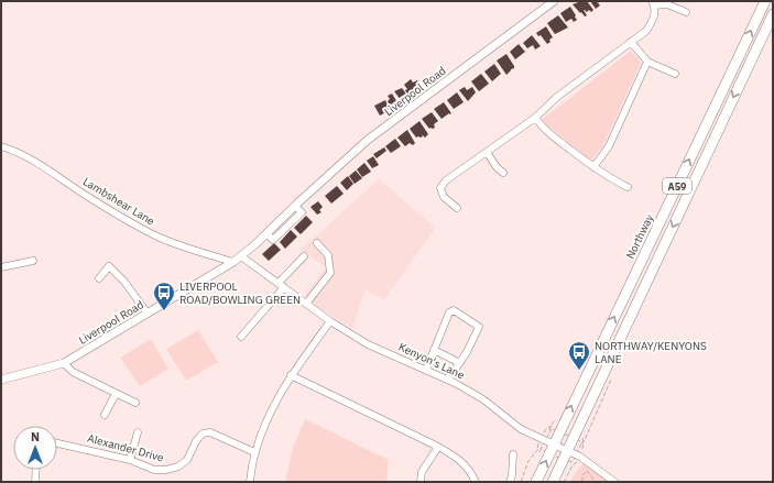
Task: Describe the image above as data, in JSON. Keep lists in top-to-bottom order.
{
  "streets": {
    "highway": ["A59", "Northway"],
    "main road": ["Liverpool Road"],
    "street": ["Lambshear Lane", "Kenyon's Lane", "Alexander Drive"]
  },
  "crossings": [
    ["Liverpool Road", "Lambshear Lane"],
    ["Liverpool Road", "Kenyon's Lane"],
    ["A59", "Kenyon's Lane"],
    ["Northway", "Kenyon's Lane"]
  ],
  "places": {
    "bus stop": ["LIVERPOOL ROAD/BOWLING GREEN", "NORTHWAY/KENYONS LANE"]
  },
  "north": "top"
}
